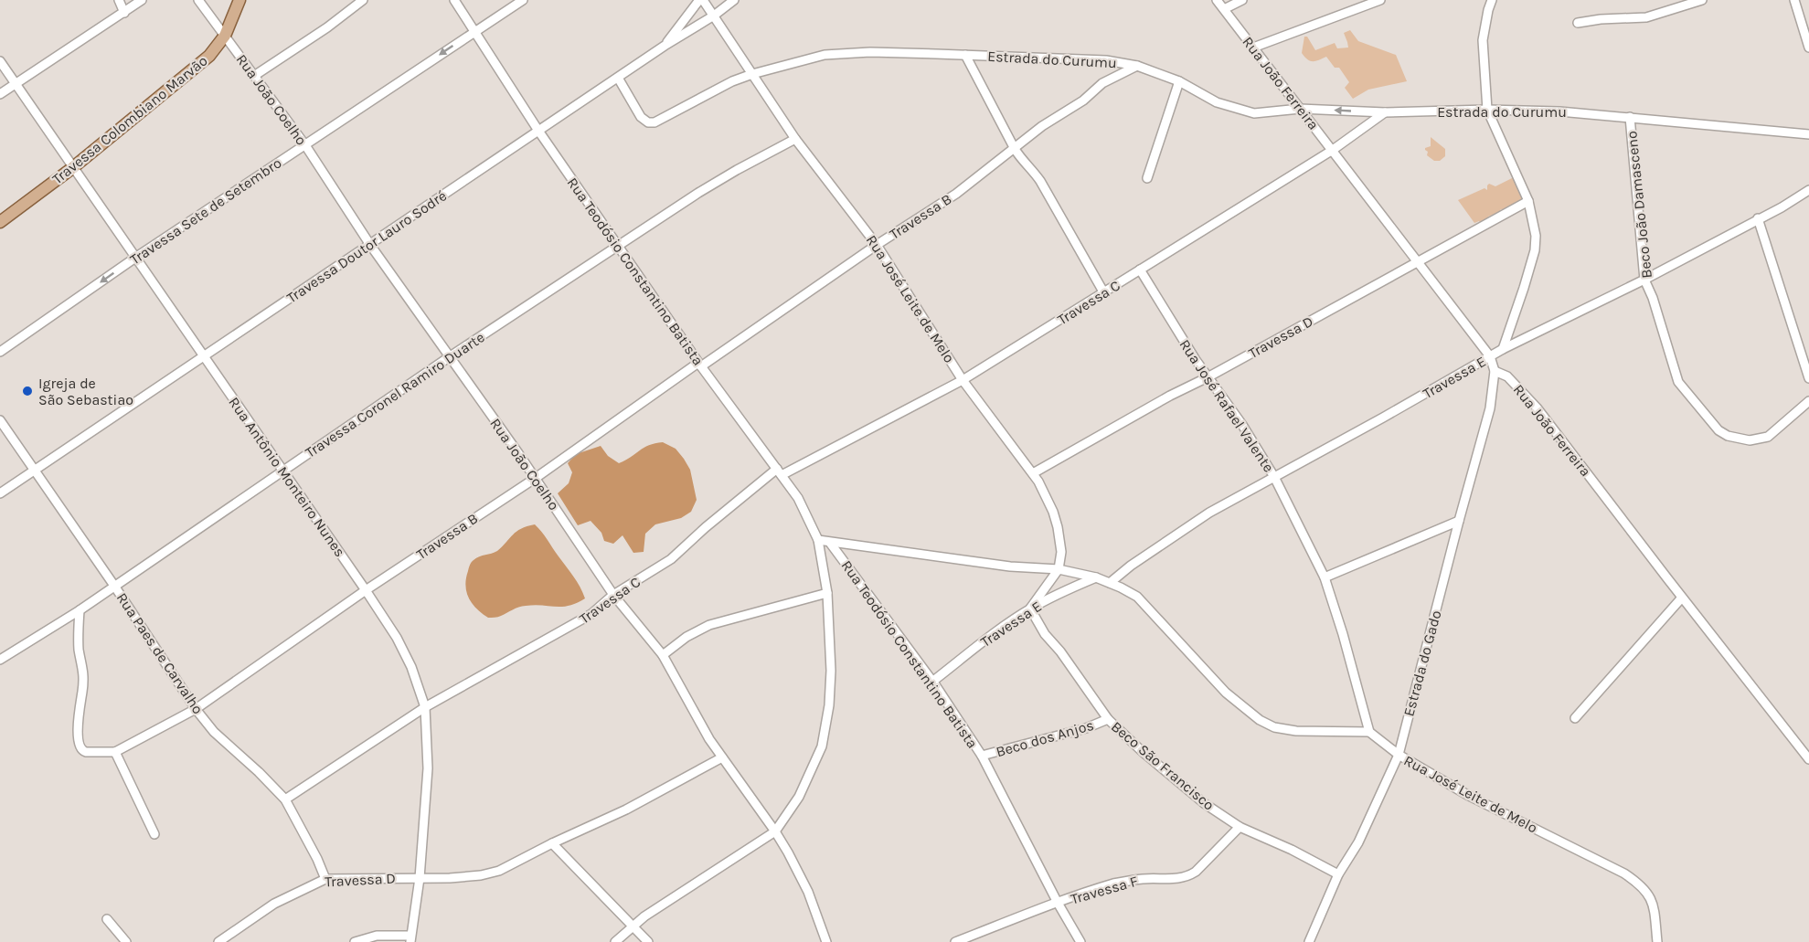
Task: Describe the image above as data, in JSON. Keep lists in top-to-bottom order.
{
  "streets": {
    "main road": ["Travessa Colombiano Marvão"],
    "street": [
      "Estrada do Curumu",
      "Rua João Ferreira",
      "Rua João Coelho",
      "Beco João Damasceno",
      "Travessa Sete de Setembro",
      "Travessa B",
      "Travessa Doutor Lauro Sodré",
      "Rua Teodósio Constantino Batista",
      "Rua José Leite de Melo",
      "Travessa C",
      "Travessa D",
      "Travessa E",
      "Travessa Coronel Ramiro Duarte",
      "Rua José Rafael Valente",
      "Rua Antônio Monteiro Nunes",
      "Rua Paes de Carvalho",
      "Estrada do Gado",
      "Beco dos Anjos",
      "Beco São Francisco",
      "Travessa F"
    ]
  },
  "crossings": [
    ["Estrada do Curumu", "Rua João Ferreira"],
    ["Estrada do Curumu", "Beco João Damasceno"],
    ["Estrada do Curumu", "Travessa B"],
    ["Estrada do Curumu", "Travessa Doutor Lauro Sodré"],
    ["Estrada do Curumu", "Rua José Leite de Melo"],
    ["Estrada do Curumu", "Travessa C"],
    ["Rua João Ferreira", "Travessa C"],
    ["Rua João Ferreira", "Travessa D"],
    ["Rua João Ferreira", "Travessa E"],
    ["Rua João Ferreira", "Estrada do Gado"],
    ["Rua João Coelho", "Travessa Colombiano Marvão"],
    ["Rua João Coelho", "Travessa Sete de Setembro"],
    ["Rua João Coelho", "Travessa B"],
    ["Rua João Coelho", "Travessa Doutor Lauro Sodré"],
    ["Rua João Coelho", "Rua Teodósio Constantino Batista"],
    ["Rua João Coelho", "Travessa C"],
    ["Rua João Coelho", "Travessa D"],
    ["Rua João Coelho", "Travessa Coronel Ramiro Duarte"],
    ["Travessa Colombiano Marvão", "Rua Antônio Monteiro Nunes"],
    ["Beco João Damasceno", "Travessa E"],
    ["Travessa Sete de Setembro", "Rua Teodósio Constantino Batista"],
    ["Travessa Sete de Setembro", "Rua Antônio Monteiro Nunes"],
    ["Travessa B", "Rua Teodósio Constantino Batista"],
    ["Travessa B", "Rua José Leite de Melo"],
    ["Travessa B", "Rua Antônio Monteiro Nunes"],
    ["Travessa B", "Rua Paes de Carvalho"],
    ["Travessa Doutor Lauro Sodré", "Rua Teodósio Constantino Batista"],
    ["Travessa Doutor Lauro Sodré", "Rua José Leite de Melo"],
    ["Travessa Doutor Lauro Sodré", "Rua Antônio Monteiro Nunes"],
    ["Travessa Doutor Lauro Sodré", "Rua Paes de Carvalho"],
    ["Rua Teodósio Constantino Batista", "Travessa C"],
    ["Rua Teodósio Constantino Batista", "Travessa E"],
    ["Rua Teodósio Constantino Batista", "Travessa Coronel Ramiro Duarte"],
    ["Rua Teodósio Constantino Batista", "Beco dos Anjos"],
    ["Rua Teodósio Constantino Batista", "Travessa F"],
    ["Rua José Leite de Melo", "Travessa C"],
    ["Rua José Leite de Melo", "Travessa D"],
    ["Rua José Leite de Melo", "Travessa Coronel Ramiro Duarte"],
    ["Rua José Leite de Melo", "Rua José Rafael Valente"],
    ["Rua José Leite de Melo", "Estrada do Gado"],
    ["Travessa C", "Rua José Rafael Valente"],
    ["Travessa C", "Rua Antônio Monteiro Nunes"],
    ["Travessa C", "Rua Paes de Carvalho"],
    ["Travessa D", "Rua José Rafael Valente"],
    ["Travessa D", "Rua Antônio Monteiro Nunes"],
    ["Travessa D", "Rua Paes de Carvalho"],
    ["Travessa E", "Rua José Rafael Valente"],
    ["Travessa E", "Beco São Francisco"],
    ["Travessa Coronel Ramiro Duarte", "Rua Antônio Monteiro Nunes"],
    ["Travessa Coronel Ramiro Duarte", "Rua Paes de Carvalho"],
    ["Estrada do Gado", "Beco São Francisco"],
    ["Beco dos Anjos", "Beco São Francisco"],
    ["Beco São Francisco", "Travessa F"]
  ],
  "one_way": ["Travessa Sete de Setembro"],
  "places": ["Igreja de São Sebastiao"]
}
